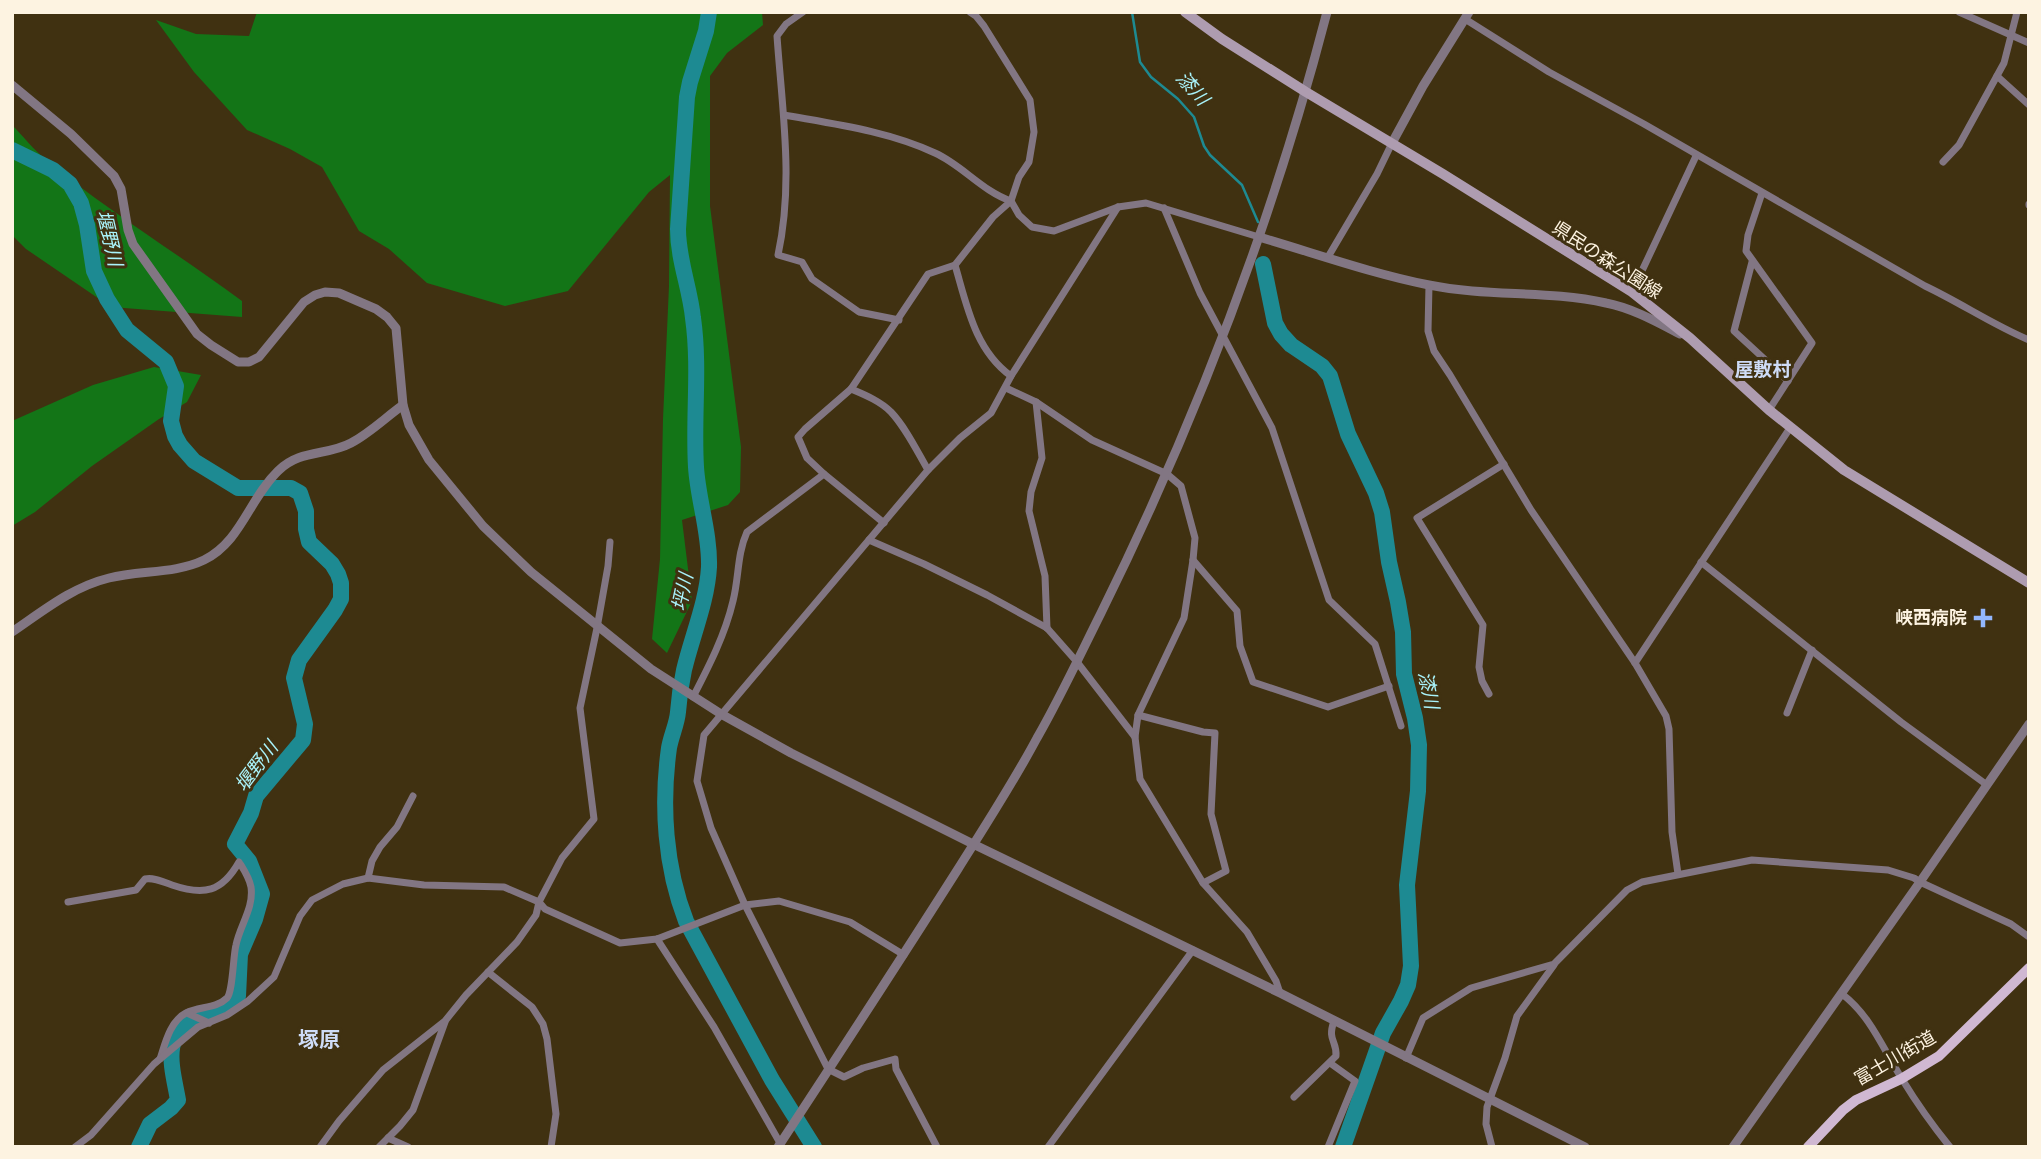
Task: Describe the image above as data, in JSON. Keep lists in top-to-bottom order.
{
  "streets": {
    "main road": ["県民の森公園線", "富士川街道"]
  },
  "districts": ["屋敷村", "塚原"],
  "water": ["漆川", "堰野川", "坪川"],
  "places": {
    "health": ["峡西病院"]
  }
}
